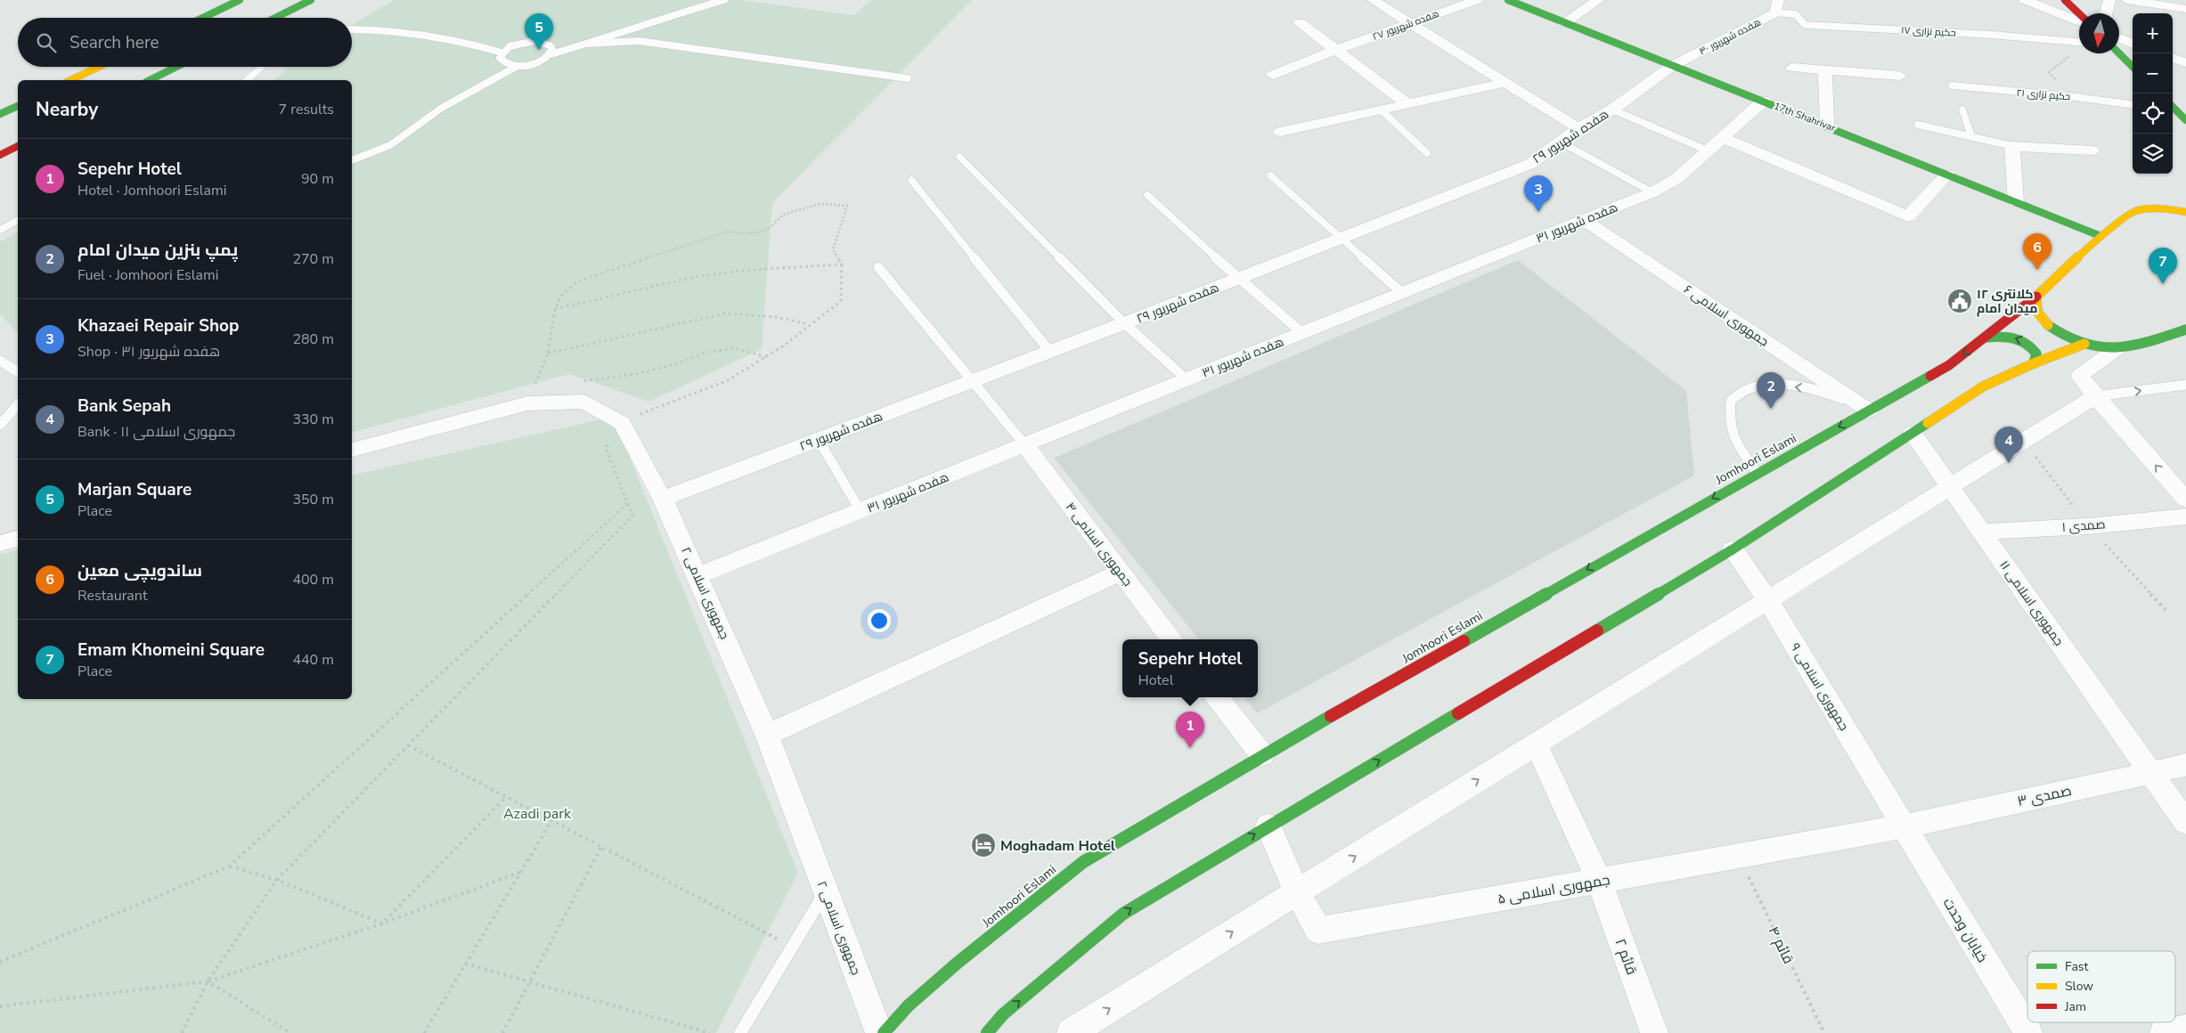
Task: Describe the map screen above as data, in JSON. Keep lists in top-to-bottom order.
{
  "streets": {
    "main road": ["17th Shahrivar", "Jomhoori Eslami"],
    "street": [
      "هفده شهریور ۲۷",
      "هفده شهریور ۳۰",
      "هفده شهریور ۲۹",
      "هفده شهریور ۳۱",
      "جمهوری اسلامی ۶",
      "صمدی ۱",
      "جمهوری اسلامی ۴",
      "جمهوری اسلامی ۲",
      "جمهوری اسلامی ۱۱",
      "جمهوری اسلامی ۹",
      "صمدی ۳",
      "جمهوری اسلامی ۵",
      "خیابان وحدت",
      "قائم ۲"
    ],
    "lane": ["حکیم نزاری ۱۷", "حکیم نزاری ۲۱"],
    "path": ["قائم ۴"]
  },
  "crossings": [
    ["حکیم نزاری ۱۷", "هفده شهریور ۳۰"],
    ["هفده شهریور ۳۰", "17th Shahrivar"],
    ["هفده شهریور ۳۰", "هفده شهریور ۲۹"],
    ["17th Shahrivar", "هفده شهریور ۲۹"],
    ["17th Shahrivar", "هفده شهریور ۳۱"],
    ["17th Shahrivar", "Jomhoori Eslami"],
    ["هفده شهریور ۲۹", "جمهوری اسلامی ۲"],
    ["هفده شهریور ۳۱", "جمهوری اسلامی ۶"],
    ["هفده شهریور ۳۱", "جمهوری اسلامی ۴"],
    ["هفده شهریور ۳۱", "جمهوری اسلامی ۲"],
    ["جمهوری اسلامی ۶", "Jomhoori Eslami"],
    ["صمدی ۱", "جمهوری اسلامی ۱۱"],
    ["جمهوری اسلامی ۱۱", "صمدی ۳"],
    ["جمهوری اسلامی ۹", "صمدی ۳"],
    ["جمهوری اسلامی ۹", "جمهوری اسلامی ۵"],
    ["جمهوری اسلامی ۹", "خیابان وحدت"],
    ["صمدی ۳", "جمهوری اسلامی ۵"],
    ["صمدی ۳", "خیابان وحدت"],
    ["جمهوری اسلامی ۵", "خیابان وحدت"],
    ["جمهوری اسلامی ۵", "قائم ۴"],
    ["جمهوری اسلامی ۵", "قائم ۲"]
  ],
  "parks": ["Azadi park"],
  "places": {
    "public building": ["کلانتری ۱۲ میدان امام"],
    "hotel": ["Moghadam Hotel"]
  },
  "legend": ["Fast", "Slow", "Jam"],
  "north": "bottom",
  "page": {
    "map_buttons": ["+", "−"],
    "pins": [
      "5",
      "3",
      "6",
      "7",
      "2",
      "4",
      "1"
    ],
    "search": "Search here",
    "heading": ["Nearby", "7 results"],
    "list": [
      {
        "mark": "1",
        "name": "Sepehr Hotel",
        "note": "Hotel · Jomhoori Eslami",
        "value": "90 m"
      },
      {
        "mark": "2",
        "name": "پمپ بنزین میدان امام",
        "note": "Fuel · Jomhoori Eslami",
        "value": "270 m"
      },
      {
        "mark": "3",
        "name": "Khazaei Repair Shop",
        "note": "Shop · هفده شهریور ۳۱",
        "value": "280 m"
      },
      {
        "mark": "4",
        "name": "Bank Sepah",
        "note": "Bank · جمهوری اسلامی ۱۱",
        "value": "330 m"
      },
      {
        "mark": "5",
        "name": "Marjan Square",
        "note": "Place",
        "value": "350 m"
      },
      {
        "mark": "6",
        "name": "ساندویچی معین",
        "note": "Restaurant",
        "value": "400 m"
      },
      {
        "mark": "7",
        "name": "Emam Khomeini Square",
        "note": "Place",
        "value": "440 m"
      }
    ],
    "popup": ["Sepehr Hotel", "Hotel"]
  }
}
